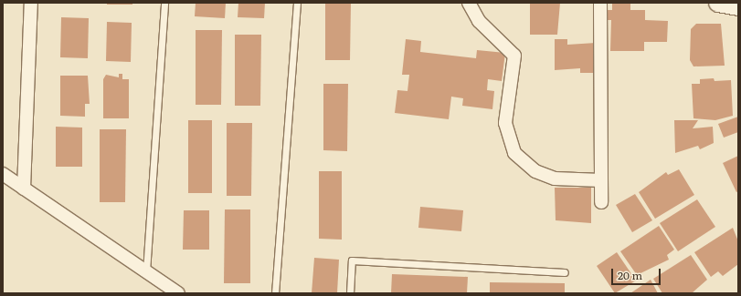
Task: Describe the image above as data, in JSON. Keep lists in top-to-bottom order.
{
  "scale_bar": "20 m"
}
